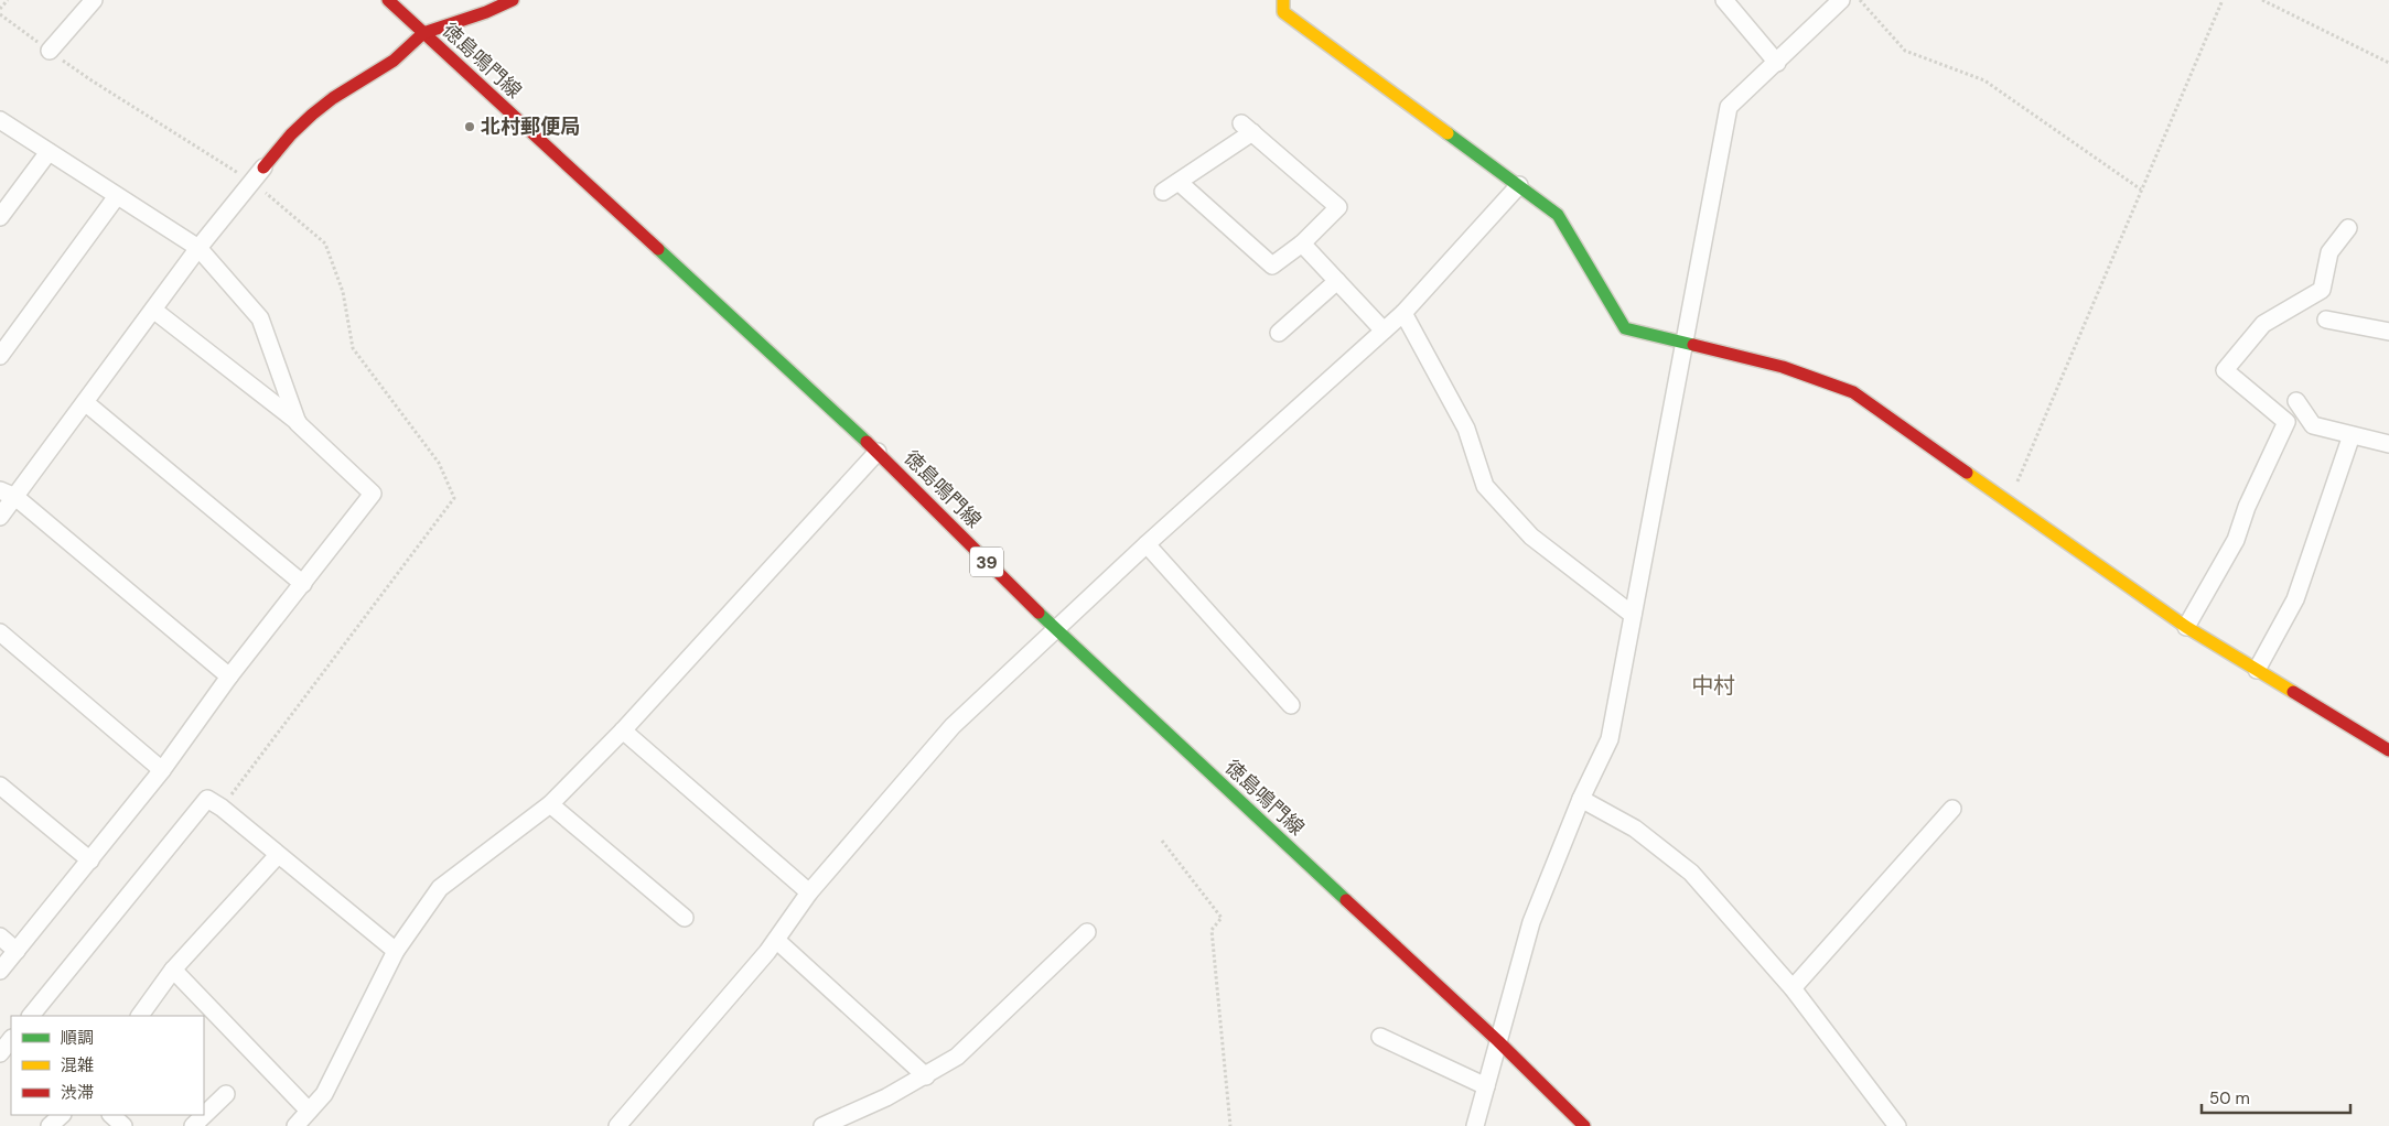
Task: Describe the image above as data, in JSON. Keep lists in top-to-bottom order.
{
  "streets": {
    "street": ["徳島鳴門線", "39"]
  },
  "districts": ["中村"],
  "places": ["北村郵便局"],
  "legend": ["順調", "混雑", "渋滞"],
  "scale_bar": "50 m"
}
